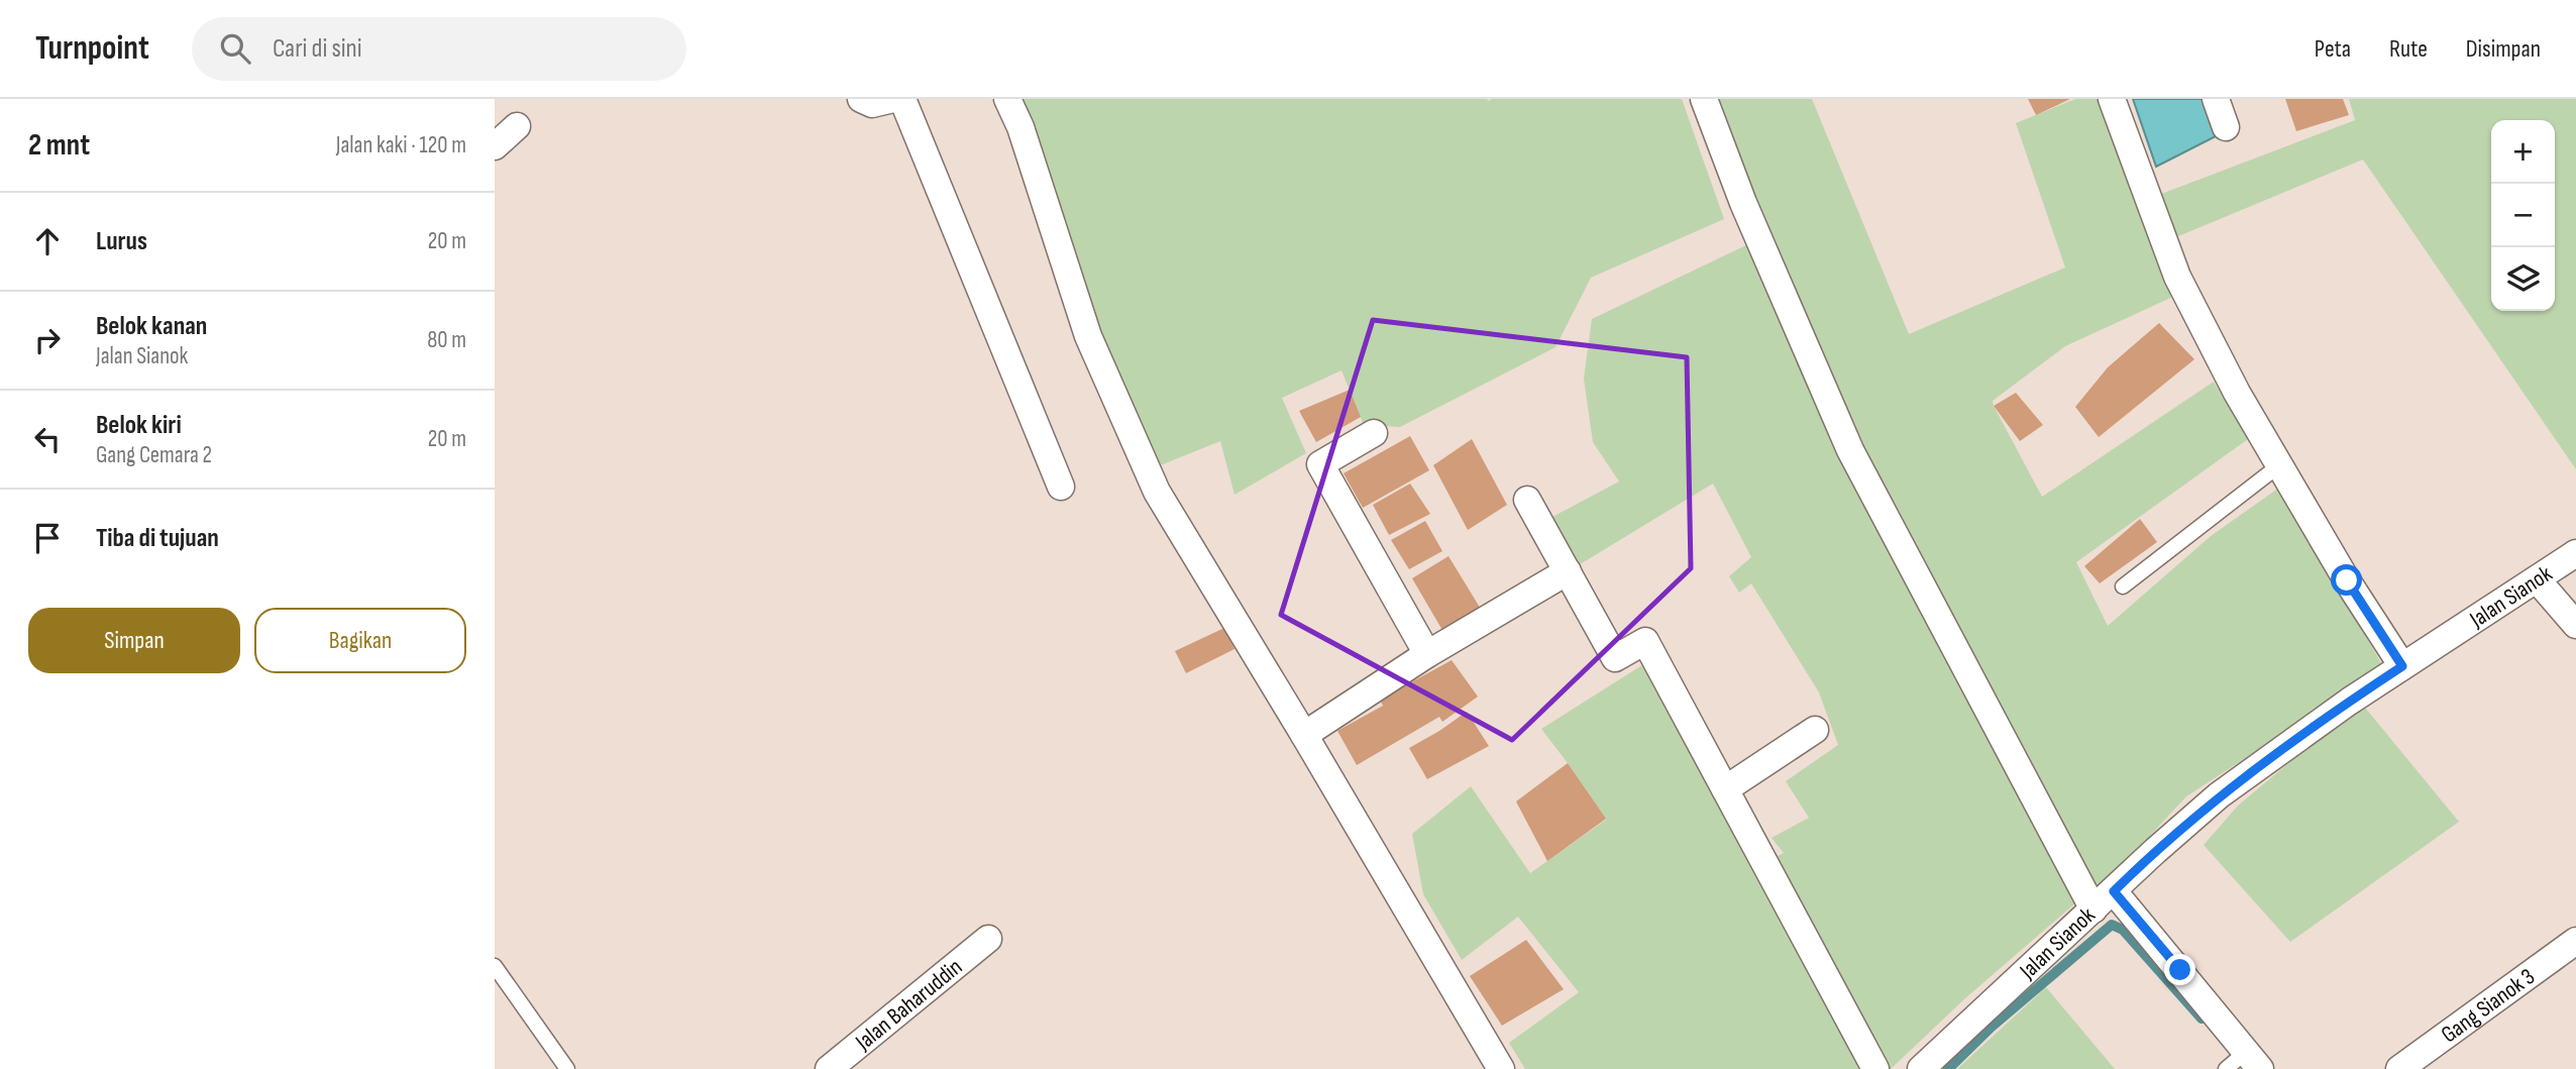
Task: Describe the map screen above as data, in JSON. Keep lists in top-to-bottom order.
{
  "streets": {
    "street": ["Jalan Sianok", "Jalan Baharuddin", "Gang Sianok 3"]
  },
  "page": {
    "header": "Turnpoint",
    "search": "Cari di sini",
    "nav": ["Peta", "Rute", "Disimpan"],
    "heading": ["2 mnt", "Jalan kaki · 120 m"],
    "map_buttons": ["+", "−"],
    "list": [
      ["Lurus", "20 m"],
      ["Belok kanan", "Jalan Sianok", "80 m"],
      ["Belok kiri", "Gang Cemara 2", "20 m"],
      "Tiba di tujuan"
    ],
    "buttons": ["Simpan", "Bagikan"]
  }
}
